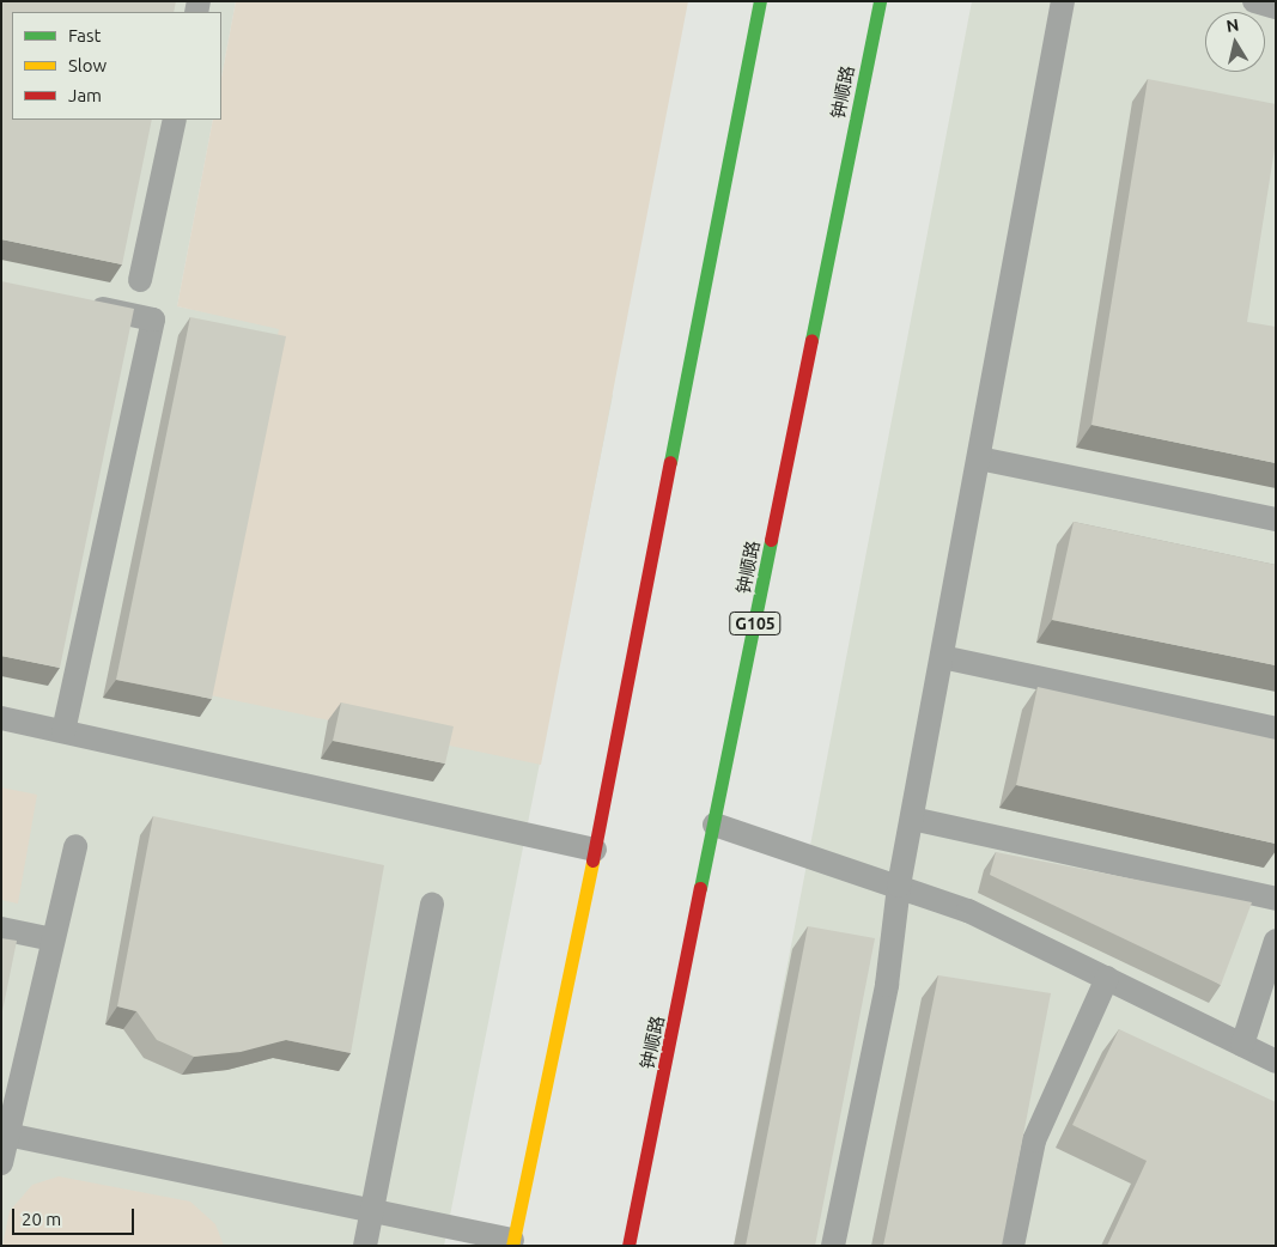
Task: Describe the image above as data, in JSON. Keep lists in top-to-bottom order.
{
  "streets": {
    "highway": ["钟顺路", "G105"]
  },
  "legend": ["Fast", "Slow", "Jam"],
  "scale_bar": "20 m",
  "north": "top"
}
